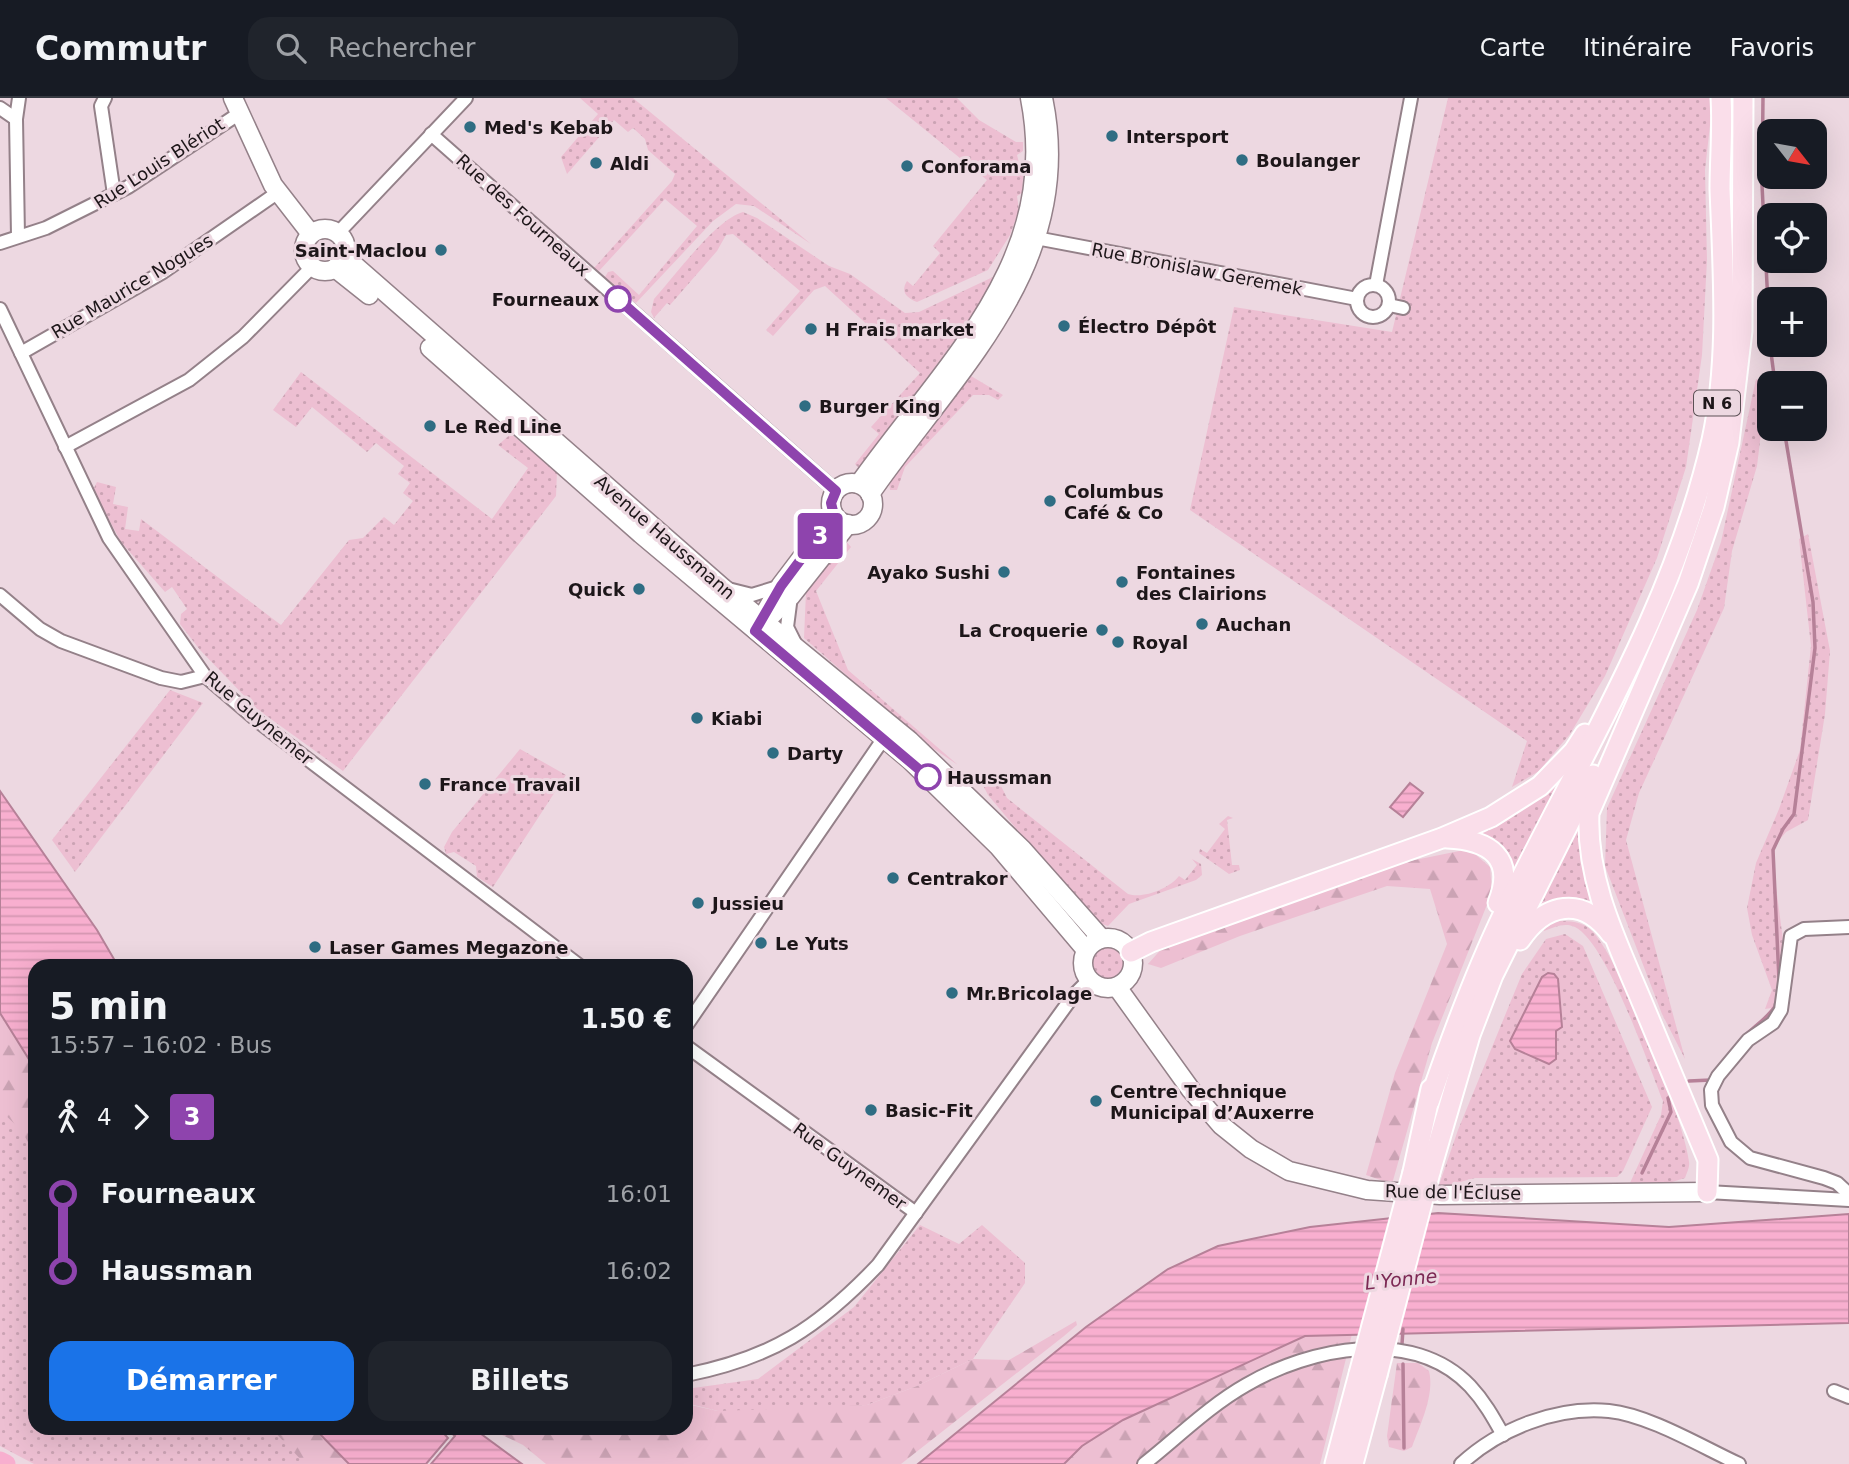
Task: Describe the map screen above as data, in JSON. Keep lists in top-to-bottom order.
{
  "streets": {
    "main road": ["N 6"],
    "street": [
      "Rue Louis Blériot",
      "Rue des Fourneaux",
      "Rue Bronislaw Geremek",
      "Rue Maurice Nogues",
      "Avenue Haussmann",
      "Rue Guynemer",
      "Rue de l'Écluse"
    ]
  },
  "crossings": [
    ["Rue Maurice Nogues", "Rue Guynemer"],
    ["Avenue Haussmann", "Rue Guynemer"],
    ["Avenue Haussmann", "Rue de l'Écluse"],
    ["Rue Guynemer", "Rue de l'Écluse"]
  ],
  "water": ["L'Yonne"],
  "places": [
    "Med's Kebab",
    "Intersport",
    "Boulanger",
    "Aldi",
    "Conforama",
    "Saint-Maclou",
    "Fourneaux",
    "Électro Dépôt",
    "H Frais market",
    "Burger King",
    "Le Red Line",
    "Columbus Café & Co",
    "Ayako Sushi",
    "Fontaines des Clairions",
    "Quick",
    "Auchan",
    "La Croquerie",
    "Royal",
    "Kiabi",
    "Darty",
    "Haussman",
    "France Travail",
    "Centrakor",
    "Jussieu",
    "Le Yuts",
    "Laser Games Megazone",
    "Mr.Bricolage",
    "Centre Technique Municipal d’Auxerre",
    "Basic-Fit"
  ],
  "lines": ["bus line 3"],
  "north": "bottom right",
  "page": {
    "header": "Commutr",
    "search": "Rechercher",
    "nav": ["Carte", "Itinéraire", "Favoris"],
    "on_map": "3",
    "map_buttons": ["+", "−"],
    "heading": ["5 min", "15:57 – 16:02 · Bus", "1.50 €"],
    "legs": ["4", "3"],
    "list": [
      {
        "name": "Fourneaux",
        "value": "16:01"
      },
      {
        "name": "Haussman",
        "value": "16:02"
      }
    ],
    "buttons": ["Démarrer", "Billets"]
  }
}
